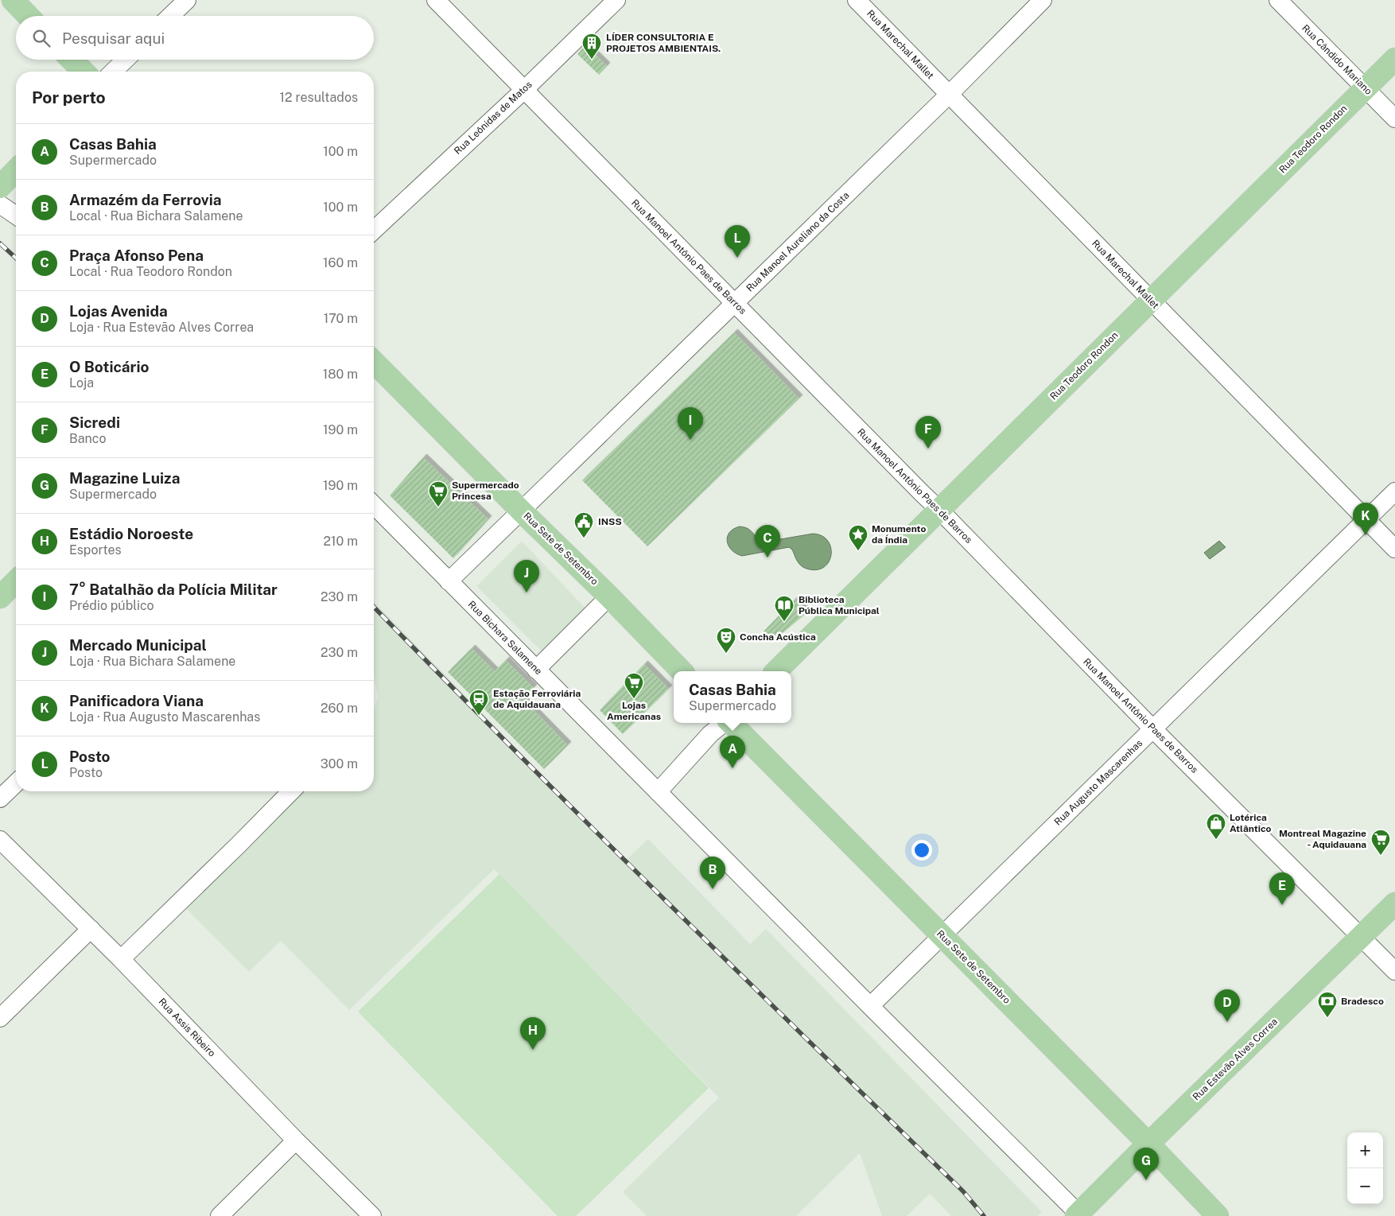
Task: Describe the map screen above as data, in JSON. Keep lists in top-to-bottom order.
{
  "streets": {
    "main road": ["Rua Teodoro Rondon", "Rua Sete de Setembro", "Rua Estevão Alves Correa"],
    "street": [
      "Rua Marechal Mallet",
      "Rua Cândido Mariano",
      "Rua Leônidas de Matos",
      "Rua Manoel Aureliano da Costa",
      "Rua Manoel Antônio Paes de Barros",
      "Rua Bichara Salamene",
      "Rua Augusto Mascarenhas",
      "Rua Assis Ribeiro"
    ]
  },
  "crossings": [
    ["Rua Marechal Mallet", "Rua Teodoro Rondon"],
    ["Rua Marechal Mallet", "Rua Manoel Aureliano da Costa"],
    ["Rua Marechal Mallet", "Rua Augusto Mascarenhas"],
    ["Rua Cândido Mariano", "Rua Teodoro Rondon"],
    ["Rua Leônidas de Matos", "Rua Manoel Antônio Paes de Barros"],
    ["Rua Teodoro Rondon", "Rua Manoel Antônio Paes de Barros"],
    ["Rua Manoel Aureliano da Costa", "Rua Manoel Antônio Paes de Barros"],
    ["Rua Manoel Aureliano da Costa", "Rua Sete de Setembro"],
    ["Rua Manoel Aureliano da Costa", "Rua Bichara Salamene"],
    ["Rua Manoel Antônio Paes de Barros", "Rua Augusto Mascarenhas"],
    ["Rua Manoel Antônio Paes de Barros", "Rua Estevão Alves Correa"],
    ["Rua Sete de Setembro", "Rua Augusto Mascarenhas"],
    ["Rua Sete de Setembro", "Rua Estevão Alves Correa"],
    ["Rua Bichara Salamene", "Rua Augusto Mascarenhas"],
    ["Rua Bichara Salamene", "Rua Estevão Alves Correa"]
  ],
  "places": {
    "building": ["LÍDER CONSULTORIA E PROJETOS AMBIENTAIS."],
    "supermarket": ["Supermercado Princesa", "Lojas Americanas", "Montreal Magazine - Aquidauana"],
    "public building": ["INSS"],
    "place": ["Monumento da Índia"],
    "library": ["Biblioteca Pública Municipal"],
    "theatre": ["Concha Acústica"],
    "station": ["Estação Ferroviária de Aquidauana"],
    "shop": ["Lotérica Atlântico"],
    "bank": ["Bradesco"]
  },
  "page": {
    "search": "Pesquisar aqui",
    "heading": ["Por perto", "12 resultados"],
    "list": [
      {
        "mark": "A",
        "name": "Casas Bahia",
        "note": "Supermercado",
        "value": "100 m"
      },
      {
        "mark": "B",
        "name": "Armazém da Ferrovia",
        "note": "Local · Rua Bichara Salamene",
        "value": "100 m"
      },
      {
        "mark": "C",
        "name": "Praça Afonso Pena",
        "note": "Local · Rua Teodoro Rondon",
        "value": "160 m"
      },
      {
        "mark": "D",
        "name": "Lojas Avenida",
        "note": "Loja · Rua Estevão Alves Correa",
        "value": "170 m"
      },
      {
        "mark": "E",
        "name": "O Boticário",
        "note": "Loja",
        "value": "180 m"
      },
      {
        "mark": "F",
        "name": "Sicredi",
        "note": "Banco",
        "value": "190 m"
      },
      {
        "mark": "G",
        "name": "Magazine Luiza",
        "note": "Supermercado",
        "value": "190 m"
      },
      {
        "mark": "H",
        "name": "Estádio Noroeste",
        "note": "Esportes",
        "value": "210 m"
      },
      {
        "mark": "I",
        "name": "7° Batalhão da Polícia Militar",
        "note": "Prédio público",
        "value": "230 m"
      },
      {
        "mark": "J",
        "name": "Mercado Municipal",
        "note": "Loja · Rua Bichara Salamene",
        "value": "230 m"
      },
      {
        "mark": "K",
        "name": "Panificadora Viana",
        "note": "Loja · Rua Augusto Mascarenhas",
        "value": "260 m"
      },
      {
        "mark": "L",
        "name": "Posto",
        "note": "Posto",
        "value": "300 m"
      }
    ],
    "pins": [
      "L",
      "I",
      "F",
      "K",
      "C",
      "J",
      "A",
      "B",
      "E",
      "D",
      "H",
      "G"
    ],
    "popup": ["Casas Bahia", "Supermercado"],
    "map_buttons": ["+", "−"]
  }
}
